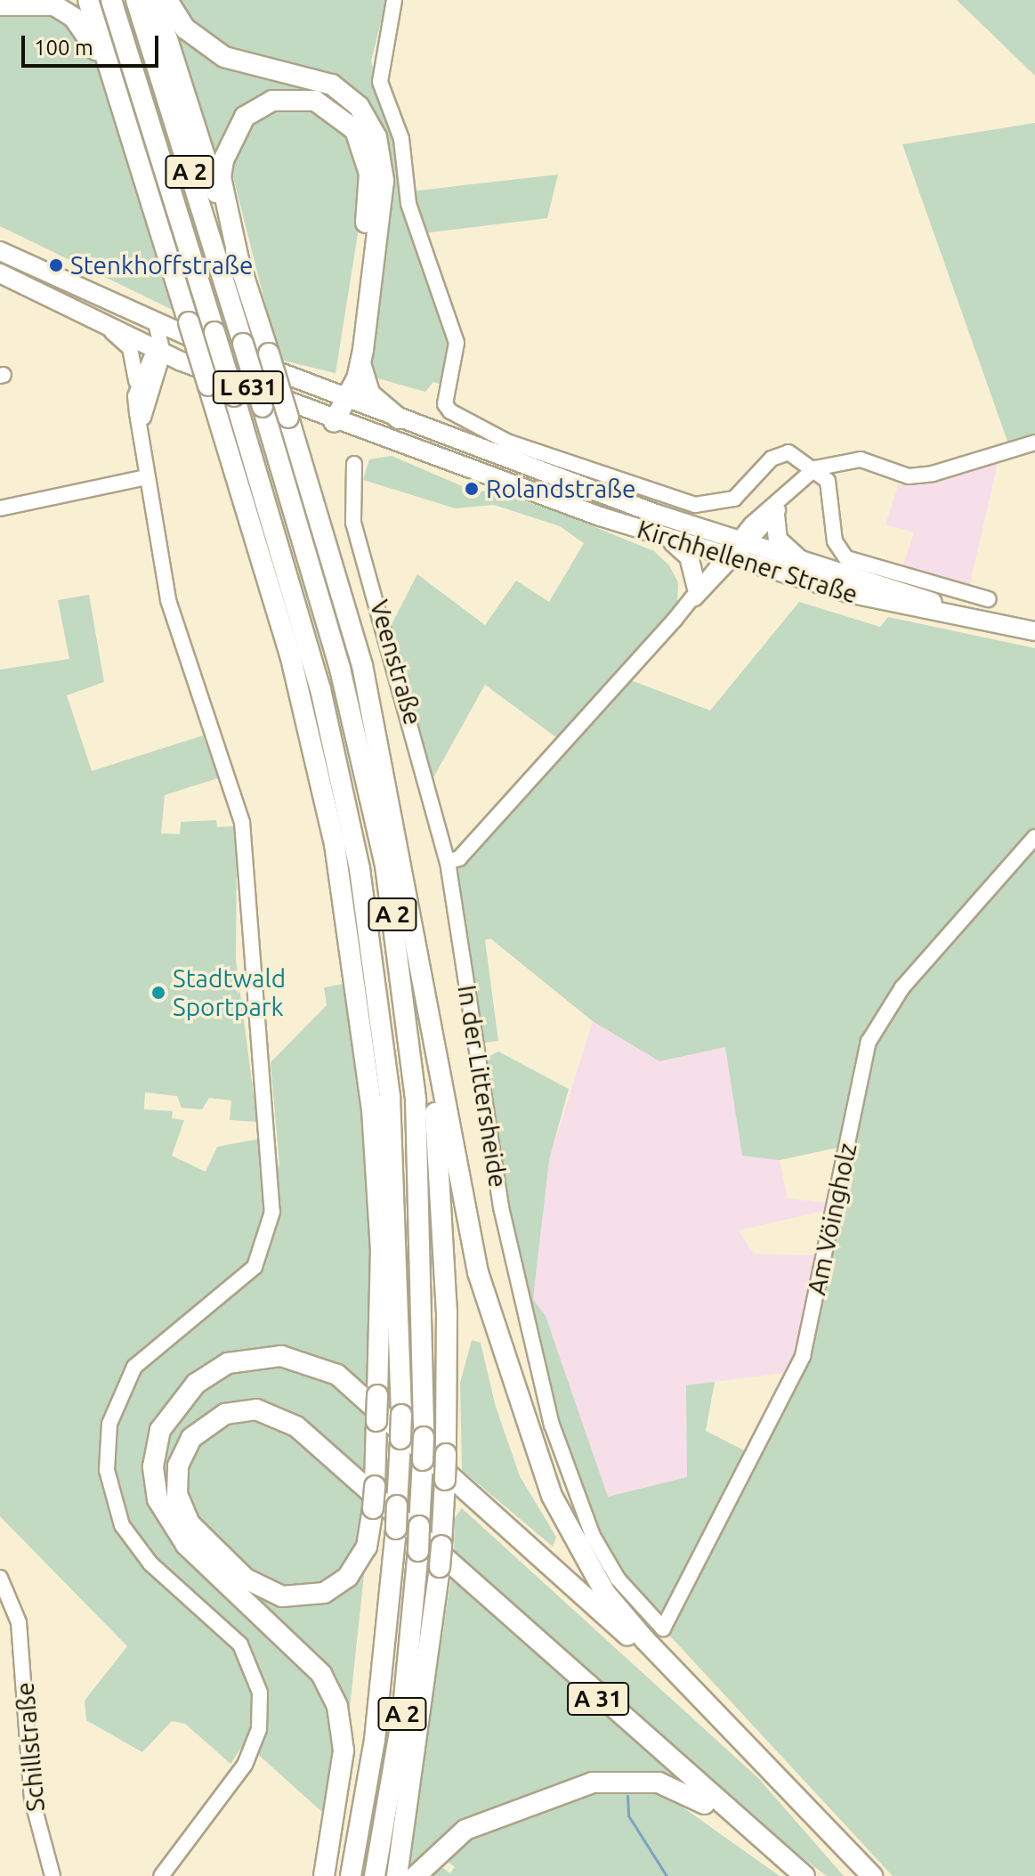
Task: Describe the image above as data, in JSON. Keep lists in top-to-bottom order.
{
  "streets": {
    "highway": ["A 2", "A 31"],
    "main road": ["L 631", "Kirchhellener Straße"],
    "street": [
      "Veenstraße",
      "In der Littersheide",
      "Am Vöingholz",
      "Schillstraße"
    ]
  },
  "crossings": [
    ["A 2", "Kirchhellener Straße"],
    ["L 631", "Kirchhellener Straße"],
    ["Veenstraße", "In der Littersheide"],
    ["In der Littersheide", "Am Vöingholz"]
  ],
  "places": ["Stenkhoffstraße", "Rolandstraße", "Stadtwald Sportpark"],
  "scale_bar": "100 m"
}
